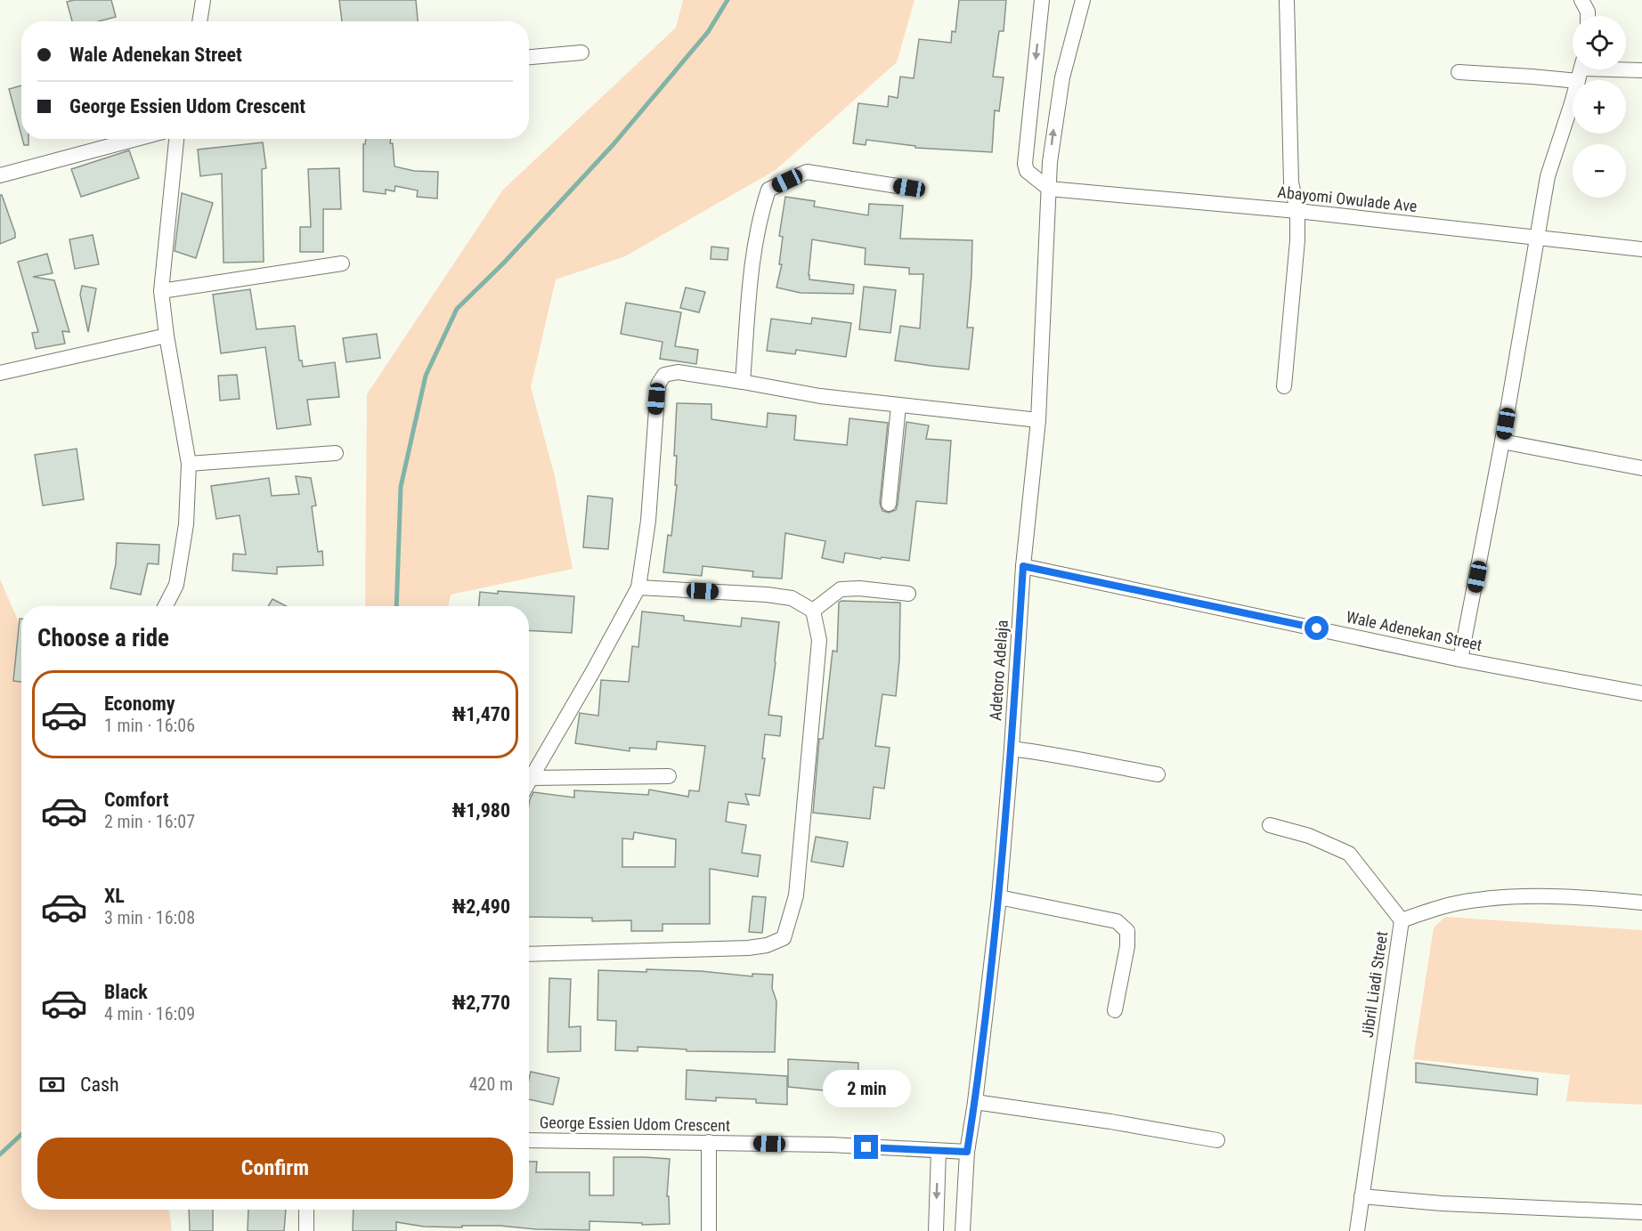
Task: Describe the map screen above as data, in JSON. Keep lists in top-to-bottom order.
{
  "streets": {
    "street": [
      "Abayomi Owulade Ave",
      "Wale Adenekan Street",
      "Adetoro Adelaja",
      "Jibril Liadi Street",
      "George Essien Udom Crescent"
    ]
  },
  "crossings": [
    ["Abayomi Owulade Ave", "Adetoro Adelaja"],
    ["Wale Adenekan Street", "Adetoro Adelaja"],
    ["Adetoro Adelaja", "George Essien Udom Crescent"]
  ],
  "page": {
    "map_buttons": ["+", "−"],
    "banner": ["Wale Adenekan Street", "George Essien Udom Crescent"],
    "heading": "Choose a ride",
    "list": [
      {
        "name": "Economy",
        "note": "1 min · 16:06",
        "value": "₦1,470"
      },
      {
        "name": "Comfort",
        "note": "2 min · 16:07",
        "value": "₦1,980"
      },
      {
        "name": "XL",
        "note": "3 min · 16:08",
        "value": "₦2,490"
      },
      {
        "name": "Black",
        "note": "4 min · 16:09",
        "value": "₦2,770"
      }
    ],
    "pay": ["Cash", "420 m"],
    "bubble": "2 min",
    "buttons": "Confirm"
  }
}
